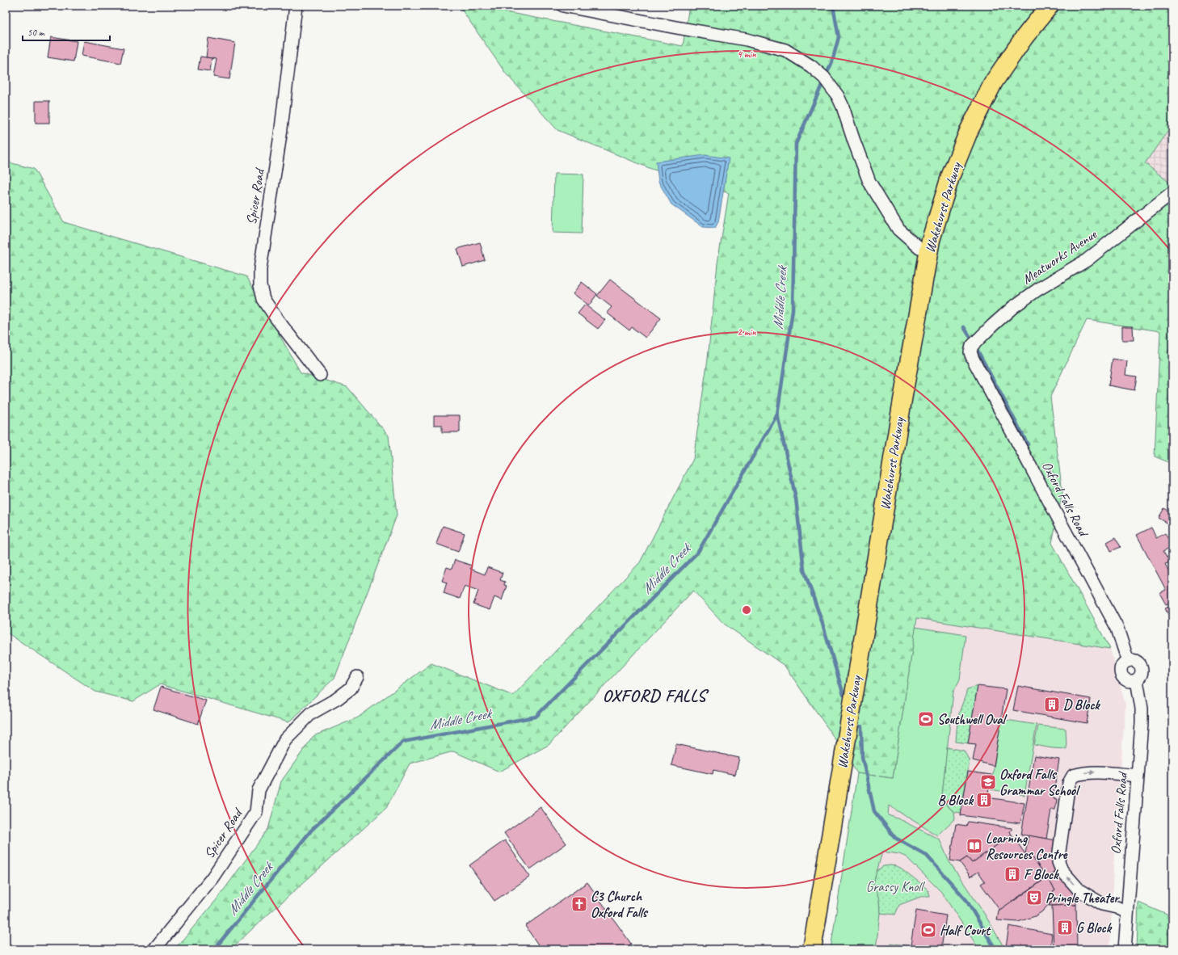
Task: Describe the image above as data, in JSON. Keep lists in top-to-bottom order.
{
  "streets": {
    "main road": ["Wakehurst Parkway"],
    "street": ["Spicer Road", "Meatworks Avenue", "Oxford Falls Road"]
  },
  "crossings": [
    ["Meatworks Avenue", "Oxford Falls Road"]
  ],
  "districts": ["OXFORD FALLS"],
  "water": ["Middle Creek"],
  "parks": ["Grassy Knoll"],
  "places": {
    "building": [
      "D Block",
      "B Block",
      "F Block",
      "G Block"
    ],
    "sports": ["Southwell Oval", "Half Court"],
    "school or university": ["Oxford Falls Grammar School"],
    "library": ["Learning Resources Centre"],
    "theatre": ["Pringle Theater"],
    "church": ["C3 Church Oxford Falls"]
  },
  "scale_bar": "50 m",
  "rings": ["4 min", "2 min"]
}
